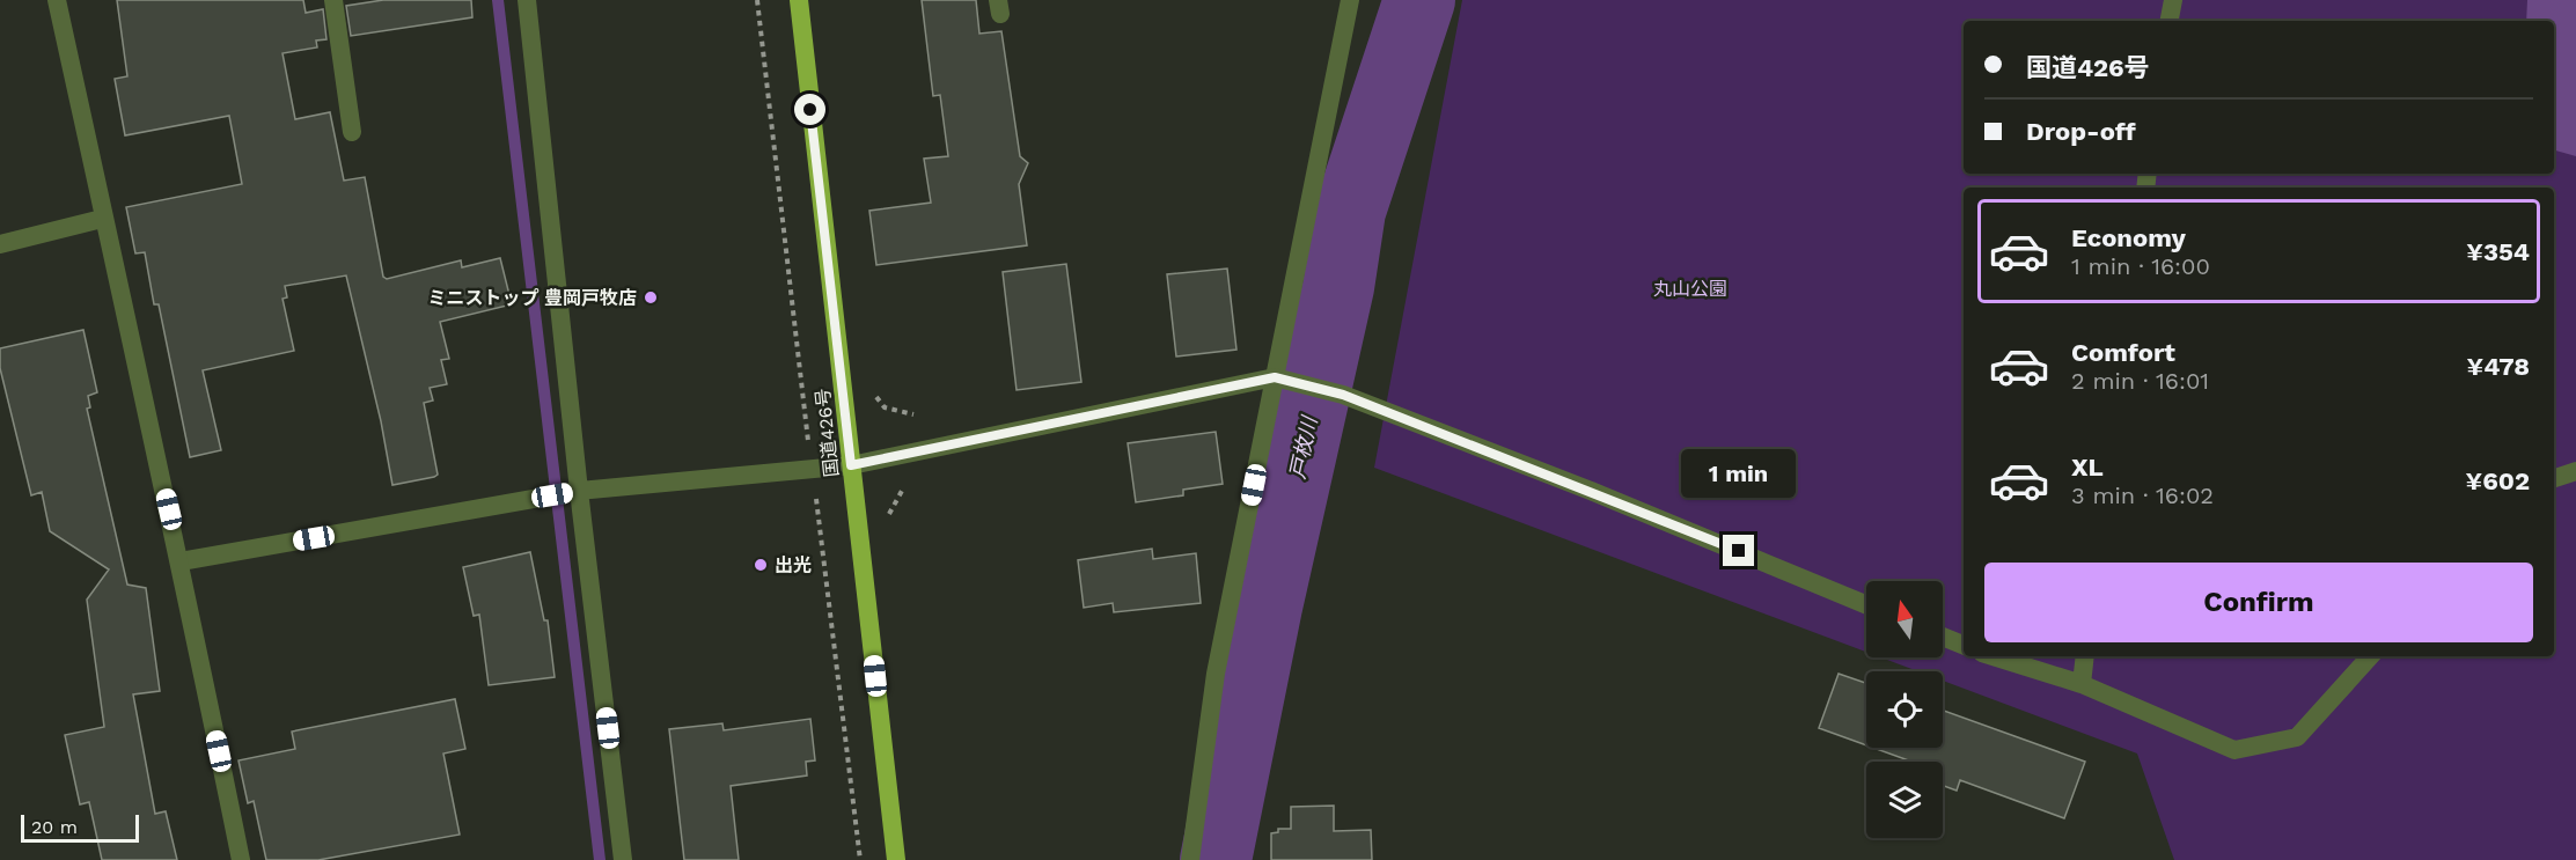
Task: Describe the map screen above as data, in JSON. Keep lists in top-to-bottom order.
{
  "streets": {
    "highway": ["国道426号"]
  },
  "water": ["戸枚川"],
  "parks": ["丸山公園"],
  "places": ["ミニストップ 豊岡戸牧店", "出光"],
  "scale_bar": "20 m",
  "north": "top",
  "page": {
    "banner": ["国道426号", "Drop-off"],
    "list": [
      {
        "name": "Economy",
        "note": "1 min · 16:00",
        "value": "¥354"
      },
      {
        "name": "Comfort",
        "note": "2 min · 16:01",
        "value": "¥478"
      },
      {
        "name": "XL",
        "note": "3 min · 16:02",
        "value": "¥602"
      }
    ],
    "bubble": "1 min",
    "buttons": "Confirm",
    "scale": "20 m"
  }
}
